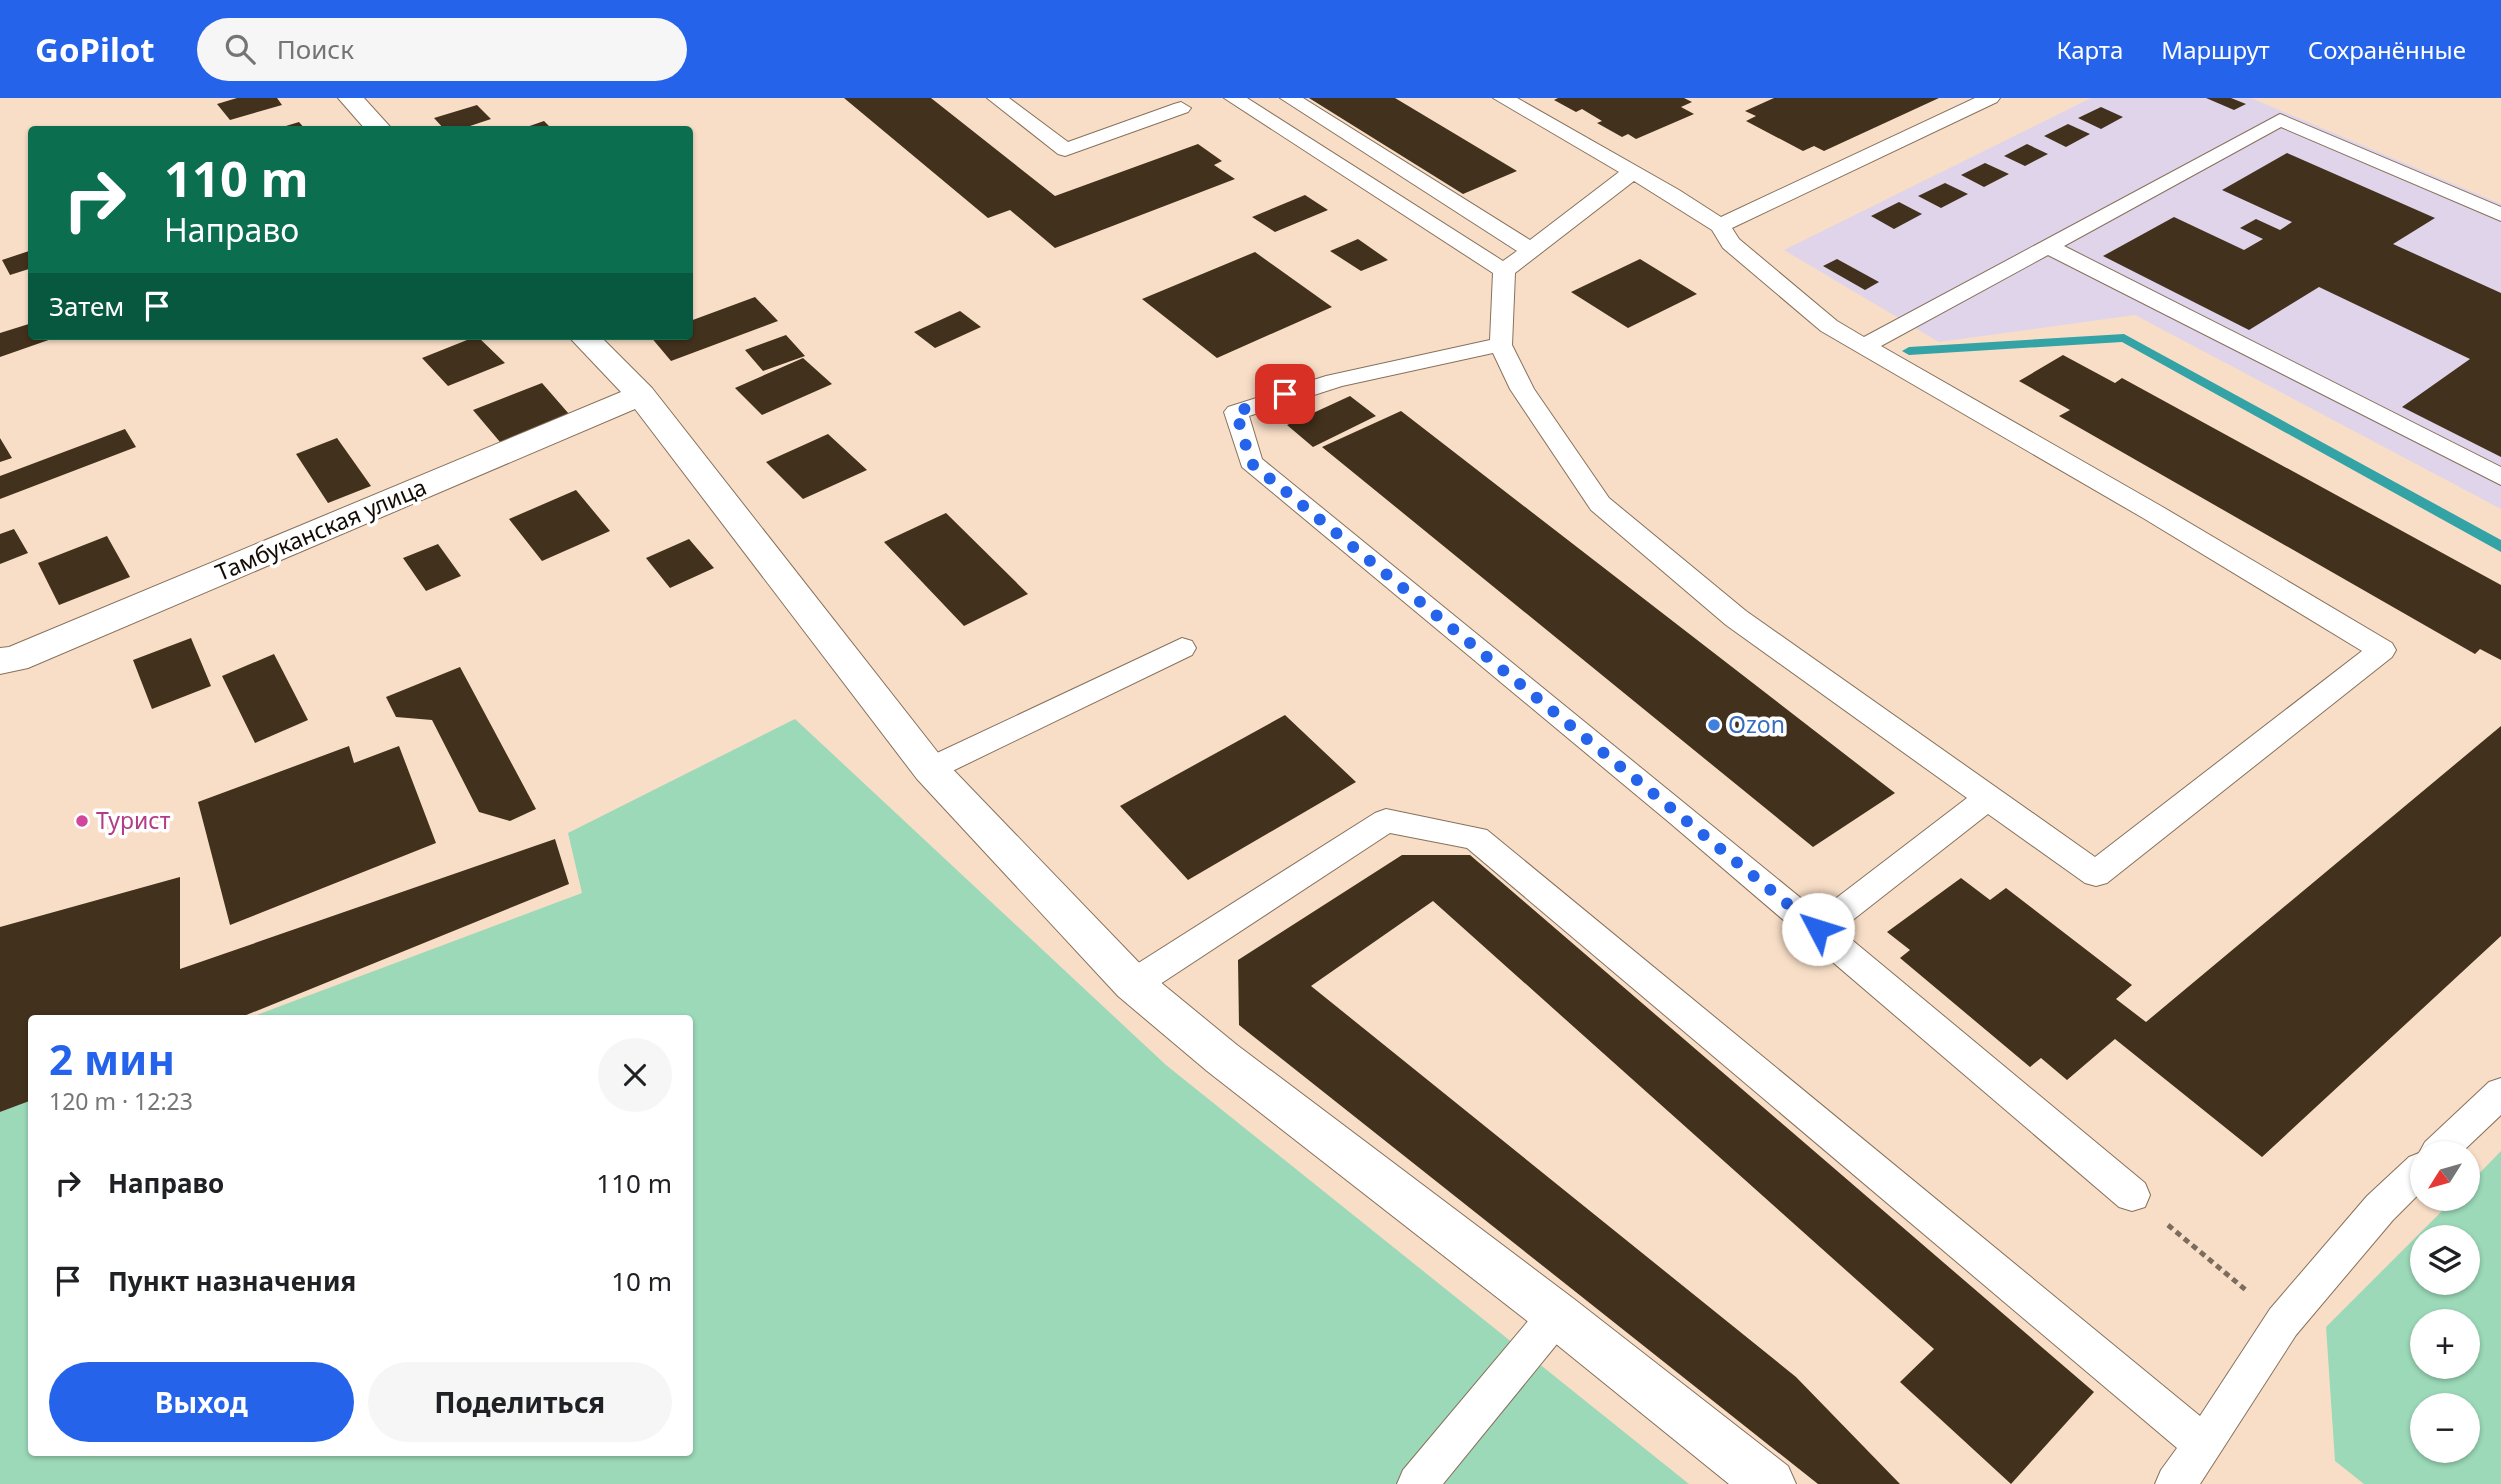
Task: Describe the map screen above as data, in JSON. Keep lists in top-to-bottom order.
{
  "streets": {
    "street": ["Тамбуканская улица"]
  },
  "places": ["Ozon", "Турист"],
  "north": "bottom left",
  "page": {
    "header": "GoPilot",
    "search": "Поиск",
    "nav": ["Карта", "Маршрут", "Сохранённые"],
    "turn": ["110 m", "Направо"],
    "then": "Затем",
    "heading": ["2 мин", "120 m · 12:23"],
    "list": [
      {
        "name": "Направо",
        "value": "110 m"
      },
      {
        "name": "Пункт назначения",
        "value": "10 m"
      }
    ],
    "map_buttons": ["+", "−"],
    "buttons": ["Выход", "Поделиться"]
  }
}
